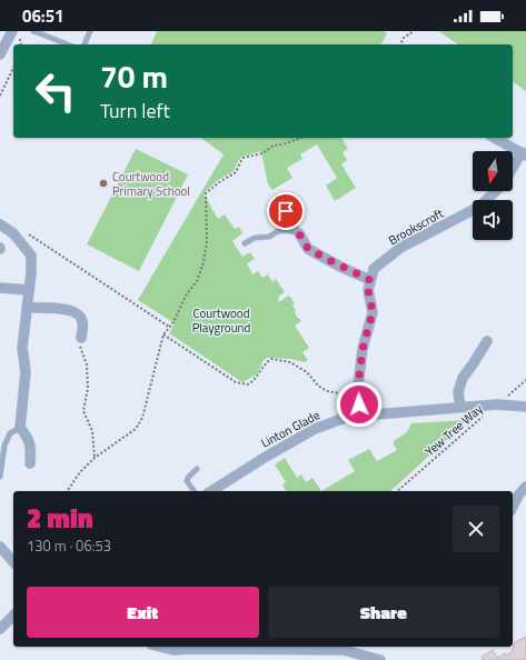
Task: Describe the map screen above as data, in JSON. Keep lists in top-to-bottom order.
{
  "streets": {
    "street": ["Brookscroft", "Linton Glade"],
    "path": ["Yew Tree Way"]
  },
  "crossings": [
    ["Linton Glade", "Yew Tree Way"]
  ],
  "parks": ["Courtwood Playground"],
  "places": ["Courtwood Primary School"],
  "north": "bottom",
  "page": {
    "status": "06:51",
    "turn": ["70 m", "Turn left"],
    "heading": ["2 min", "130 m · 06:53"],
    "buttons": ["Exit", "Share"]
  }
}
